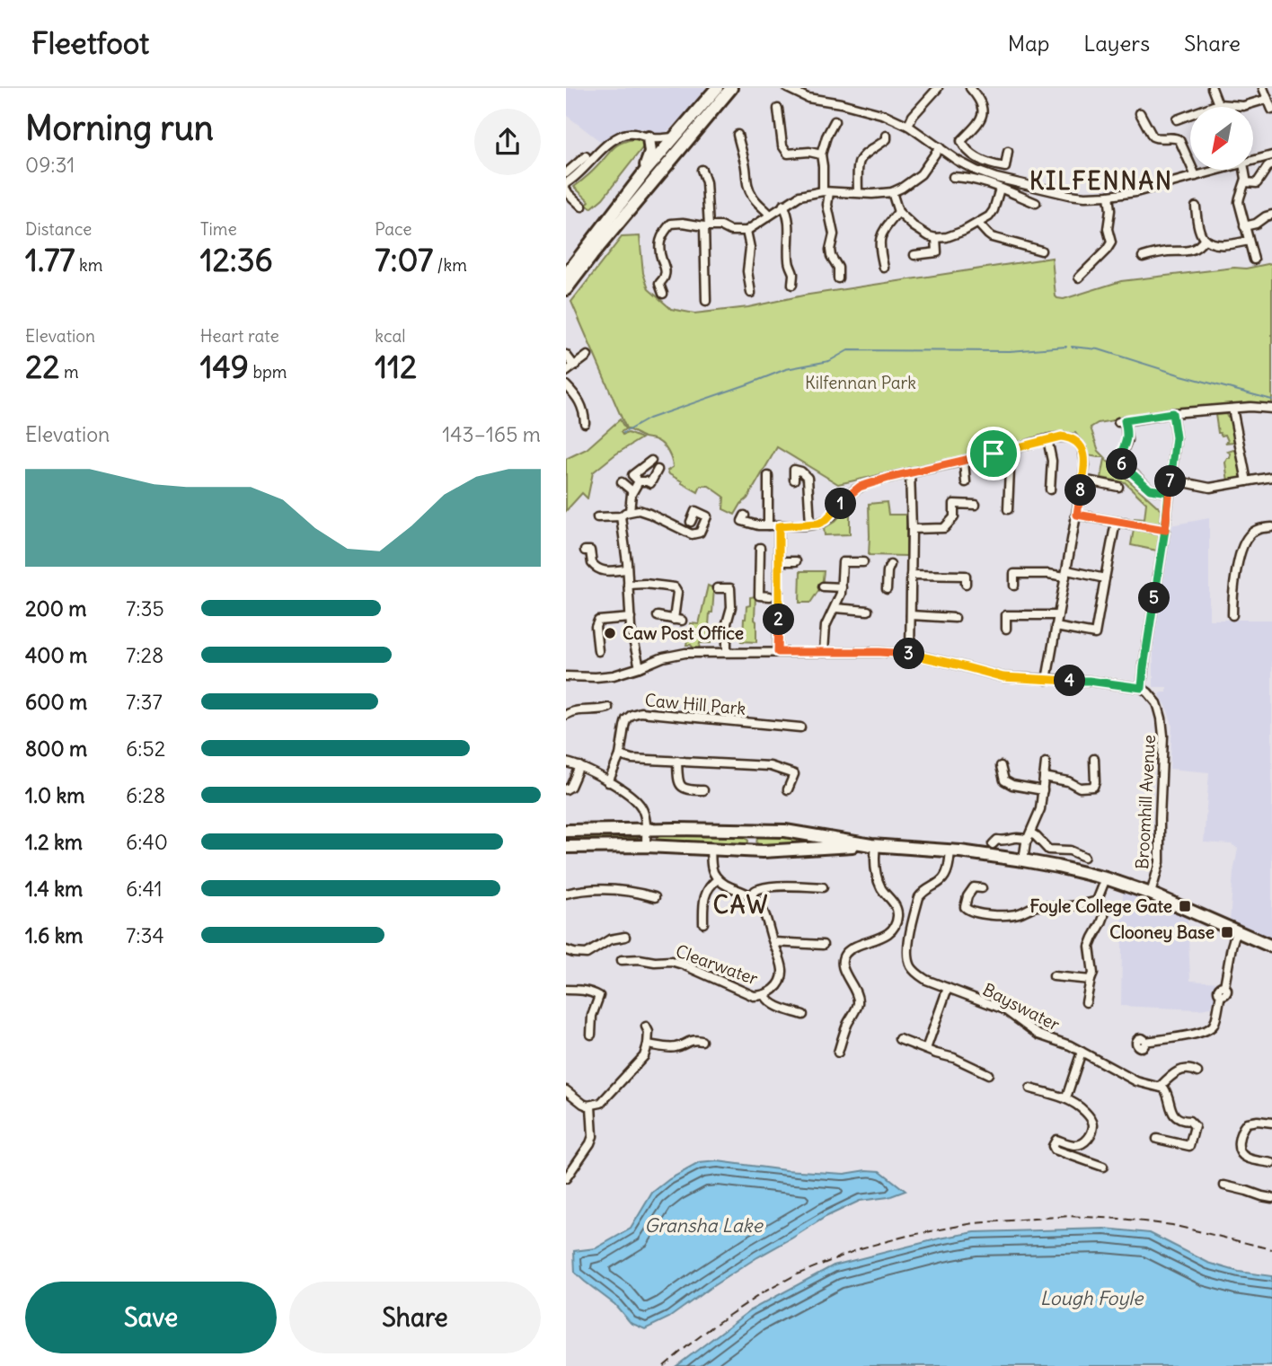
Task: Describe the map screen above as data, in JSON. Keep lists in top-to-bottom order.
{
  "streets": {
    "street": [
      "Caw Hill Park",
      "Broomhill Avenue",
      "Clearwater",
      "Bayswater"
    ]
  },
  "districts": ["KILFENNAN", "CAW"],
  "water": ["Gransha Lake", "Lough Foyle"],
  "parks": ["Kilfennan Park"],
  "places": {
    "other": ["Caw Post Office"],
    "transit": ["Foyle College Gate", "Clooney Base"]
  },
  "north": "bottom left",
  "page": {
    "header": "Fleetfoot",
    "nav": ["Map", "Layers", "Share"],
    "heading": ["Morning run", "09:31"],
    "stats": [
      ["Distance", "1.77 km"],
      ["Time", "12:36"],
      ["Pace", "7:07 /km"],
      ["Elevation", "22 m"],
      ["Heart rate", "149 bpm"],
      ["kcal", "112"]
    ],
    "chart": ["Elevation", "143–165 m"],
    "pins": [
      "6",
      "7",
      "8",
      "1",
      "5",
      "2",
      "3",
      "4"
    ],
    "list": [
      {
        "name": "200 m",
        "note": "7:35"
      },
      {
        "name": "400 m",
        "note": "7:28"
      },
      {
        "name": "600 m",
        "note": "7:37"
      },
      {
        "name": "800 m",
        "note": "6:52"
      },
      {
        "name": "1.0 km",
        "note": "6:28"
      },
      {
        "name": "1.2 km",
        "note": "6:40"
      },
      {
        "name": "1.4 km",
        "note": "6:41"
      },
      {
        "name": "1.6 km",
        "note": "7:34"
      }
    ],
    "buttons": ["Save", "Share"]
  }
}
